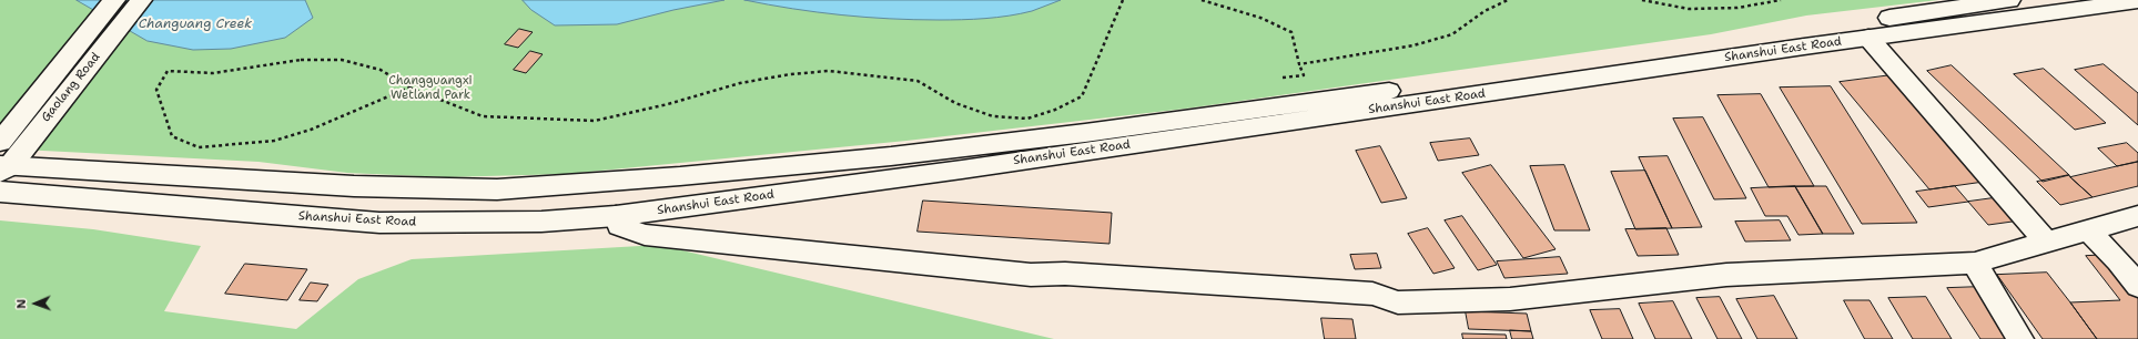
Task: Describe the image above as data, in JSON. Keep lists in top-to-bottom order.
{
  "streets": {
    "main road": ["Shanshui East Road", "Gaolang Road"]
  },
  "crossings": [
    ["Shanshui East Road", "Gaolang Road"]
  ],
  "water": ["Changuang Creek"],
  "parks": ["Changguangxi Wetland Park"],
  "north": "left"
}
